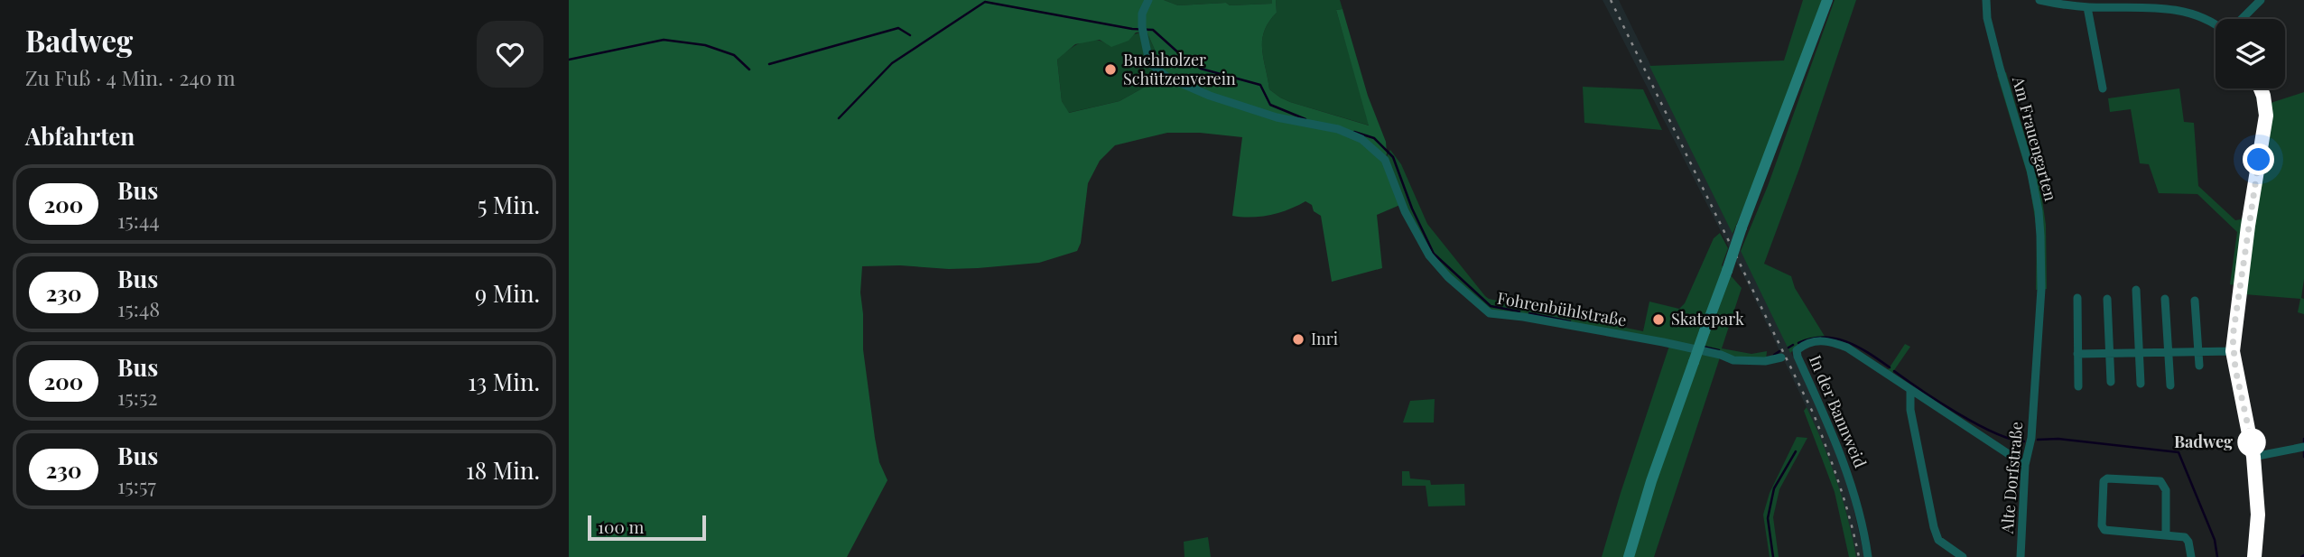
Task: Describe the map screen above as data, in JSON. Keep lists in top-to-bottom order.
{
  "streets": {
    "street": [
      "Am Frauengarten",
      "Fohrenbühlstraße",
      "In der Bannweid",
      "Alte Dorfstraße"
    ]
  },
  "crossings": [
    ["Am Frauengarten", "Alte Dorfstraße"]
  ],
  "places": [
    "Buchholzer Schützenverein",
    "Skatepark",
    "Inri",
    "Badweg"
  ],
  "lines": ["bus line 200"],
  "scale_bar": "100 m",
  "page": {
    "heading": [
      ["Badweg", "Zu Fuß · 4 Min. · 240 m"],
      "Abfahrten"
    ],
    "list": [
      {
        "mark": "200",
        "name": "Bus",
        "note": "15:44",
        "value": "5 Min."
      },
      {
        "mark": "230",
        "name": "Bus",
        "note": "15:48",
        "value": "9 Min."
      },
      {
        "mark": "200",
        "name": "Bus",
        "note": "15:52",
        "value": "13 Min."
      },
      {
        "mark": "230",
        "name": "Bus",
        "note": "15:57",
        "value": "18 Min."
      }
    ],
    "scale": "100 m"
  }
}
